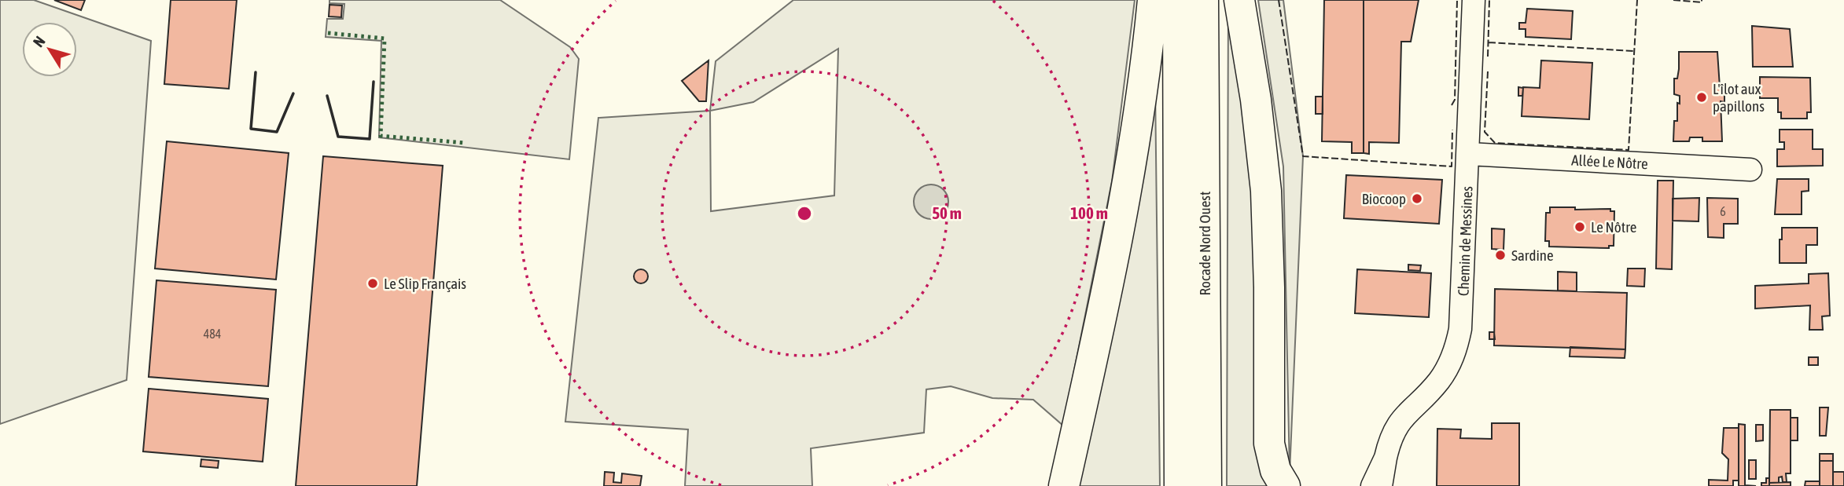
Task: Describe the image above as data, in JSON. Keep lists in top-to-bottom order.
{
  "streets": {
    "highway": ["Rocade Nord Ouest"],
    "street": ["Allée Le Nôtre", "Chemin de Messines"]
  },
  "crossings": [
    ["Allée Le Nôtre", "Chemin de Messines"]
  ],
  "places": [
    "L'îlot aux papillons",
    "Biocoop",
    "Le Nôtre",
    "Sardine",
    "Le Slip Français"
  ],
  "house_numbers": ["6", "484"],
  "north": "top left",
  "rings": ["50 m", "100 m"]
}
